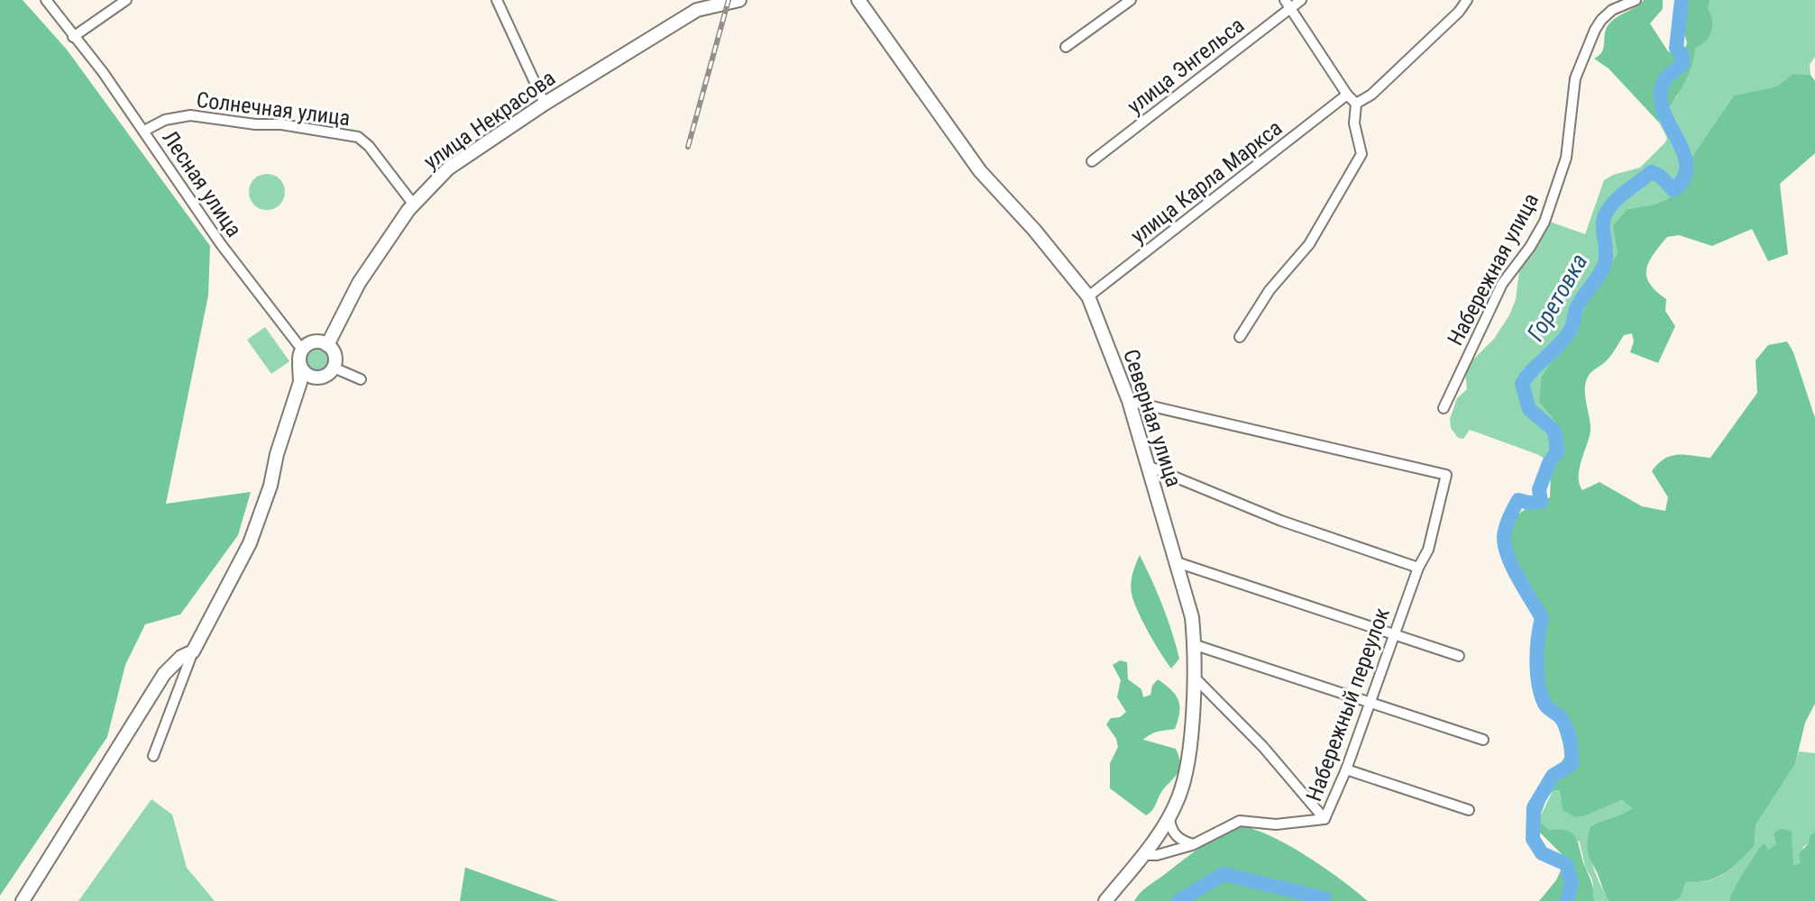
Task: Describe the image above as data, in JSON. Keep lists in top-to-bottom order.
{
  "streets": {
    "street": [
      "улица Энгельса",
      "Солнечная улица",
      "улица Некрасова",
      "улица Карла Маркса",
      "Лесная улица",
      "Набережная улица",
      "Северная улица",
      "Набережный переулок"
    ]
  },
  "crossings": [
    ["Солнечная улица", "улица Некрасова"],
    ["Солнечная улица", "Лесная улица"],
    ["улица Некрасова", "Лесная улица"],
    ["улица Карла Маркса", "Северная улица"],
    ["Северная улица", "Набережный переулок"]
  ],
  "water": ["Горетовка"]
}
